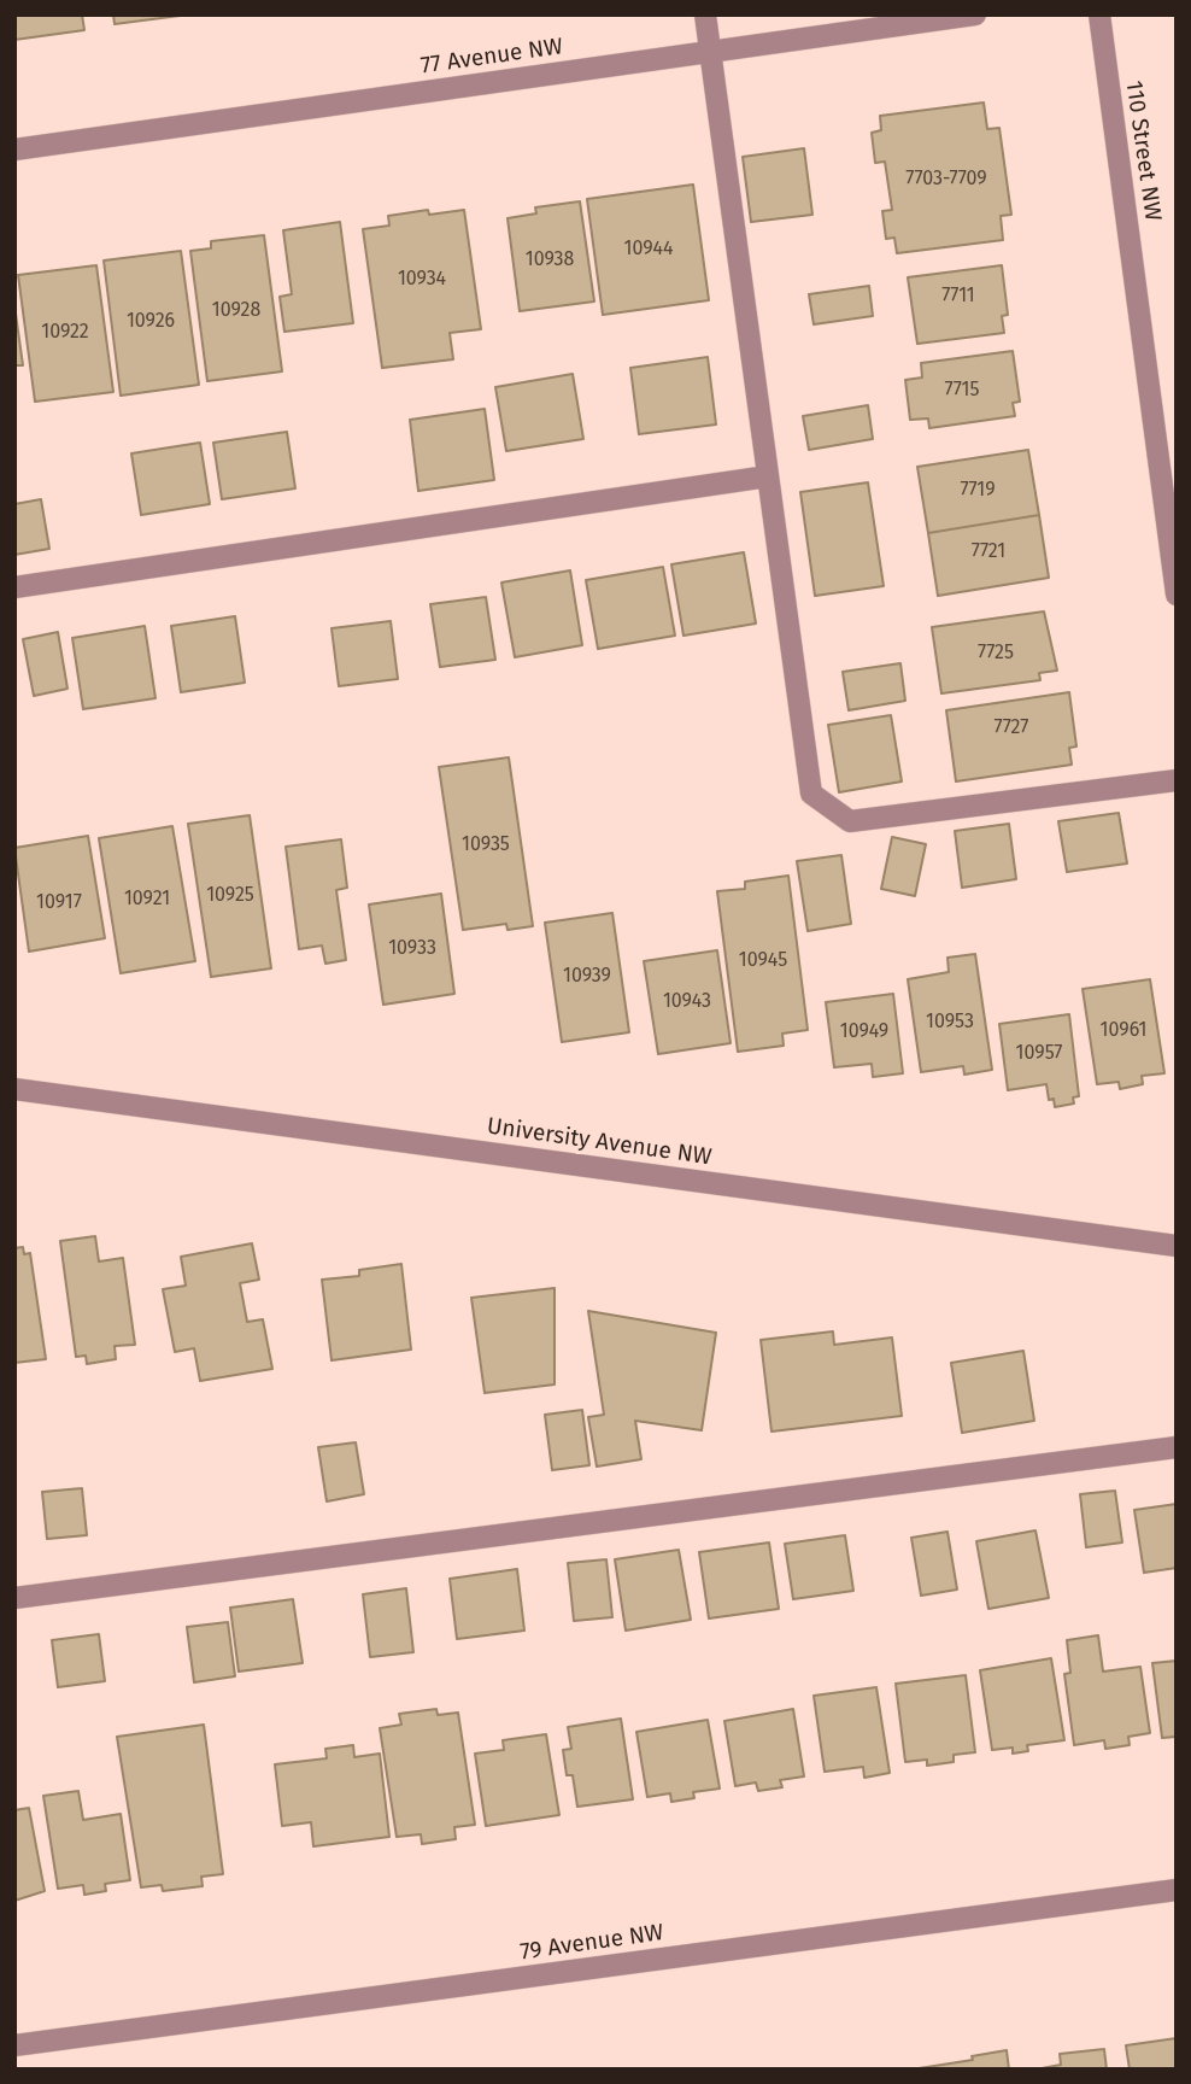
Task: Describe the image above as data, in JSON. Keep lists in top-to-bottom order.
{
  "streets": {
    "street": [
      "77 Avenue NW",
      "110 Street NW",
      "University Avenue NW",
      "79 Avenue NW"
    ]
  },
  "house_numbers": [
    "7703-7709",
    "10944",
    "10938",
    "10934",
    "7711",
    "10928",
    "10926",
    "10922",
    "7715",
    "7719",
    "7721",
    "7725",
    "7727",
    "10935",
    "10925",
    "10921",
    "10917",
    "10933",
    "10945",
    "10939",
    "10943",
    "10953",
    "10961",
    "10949",
    "10957"
  ]
}
